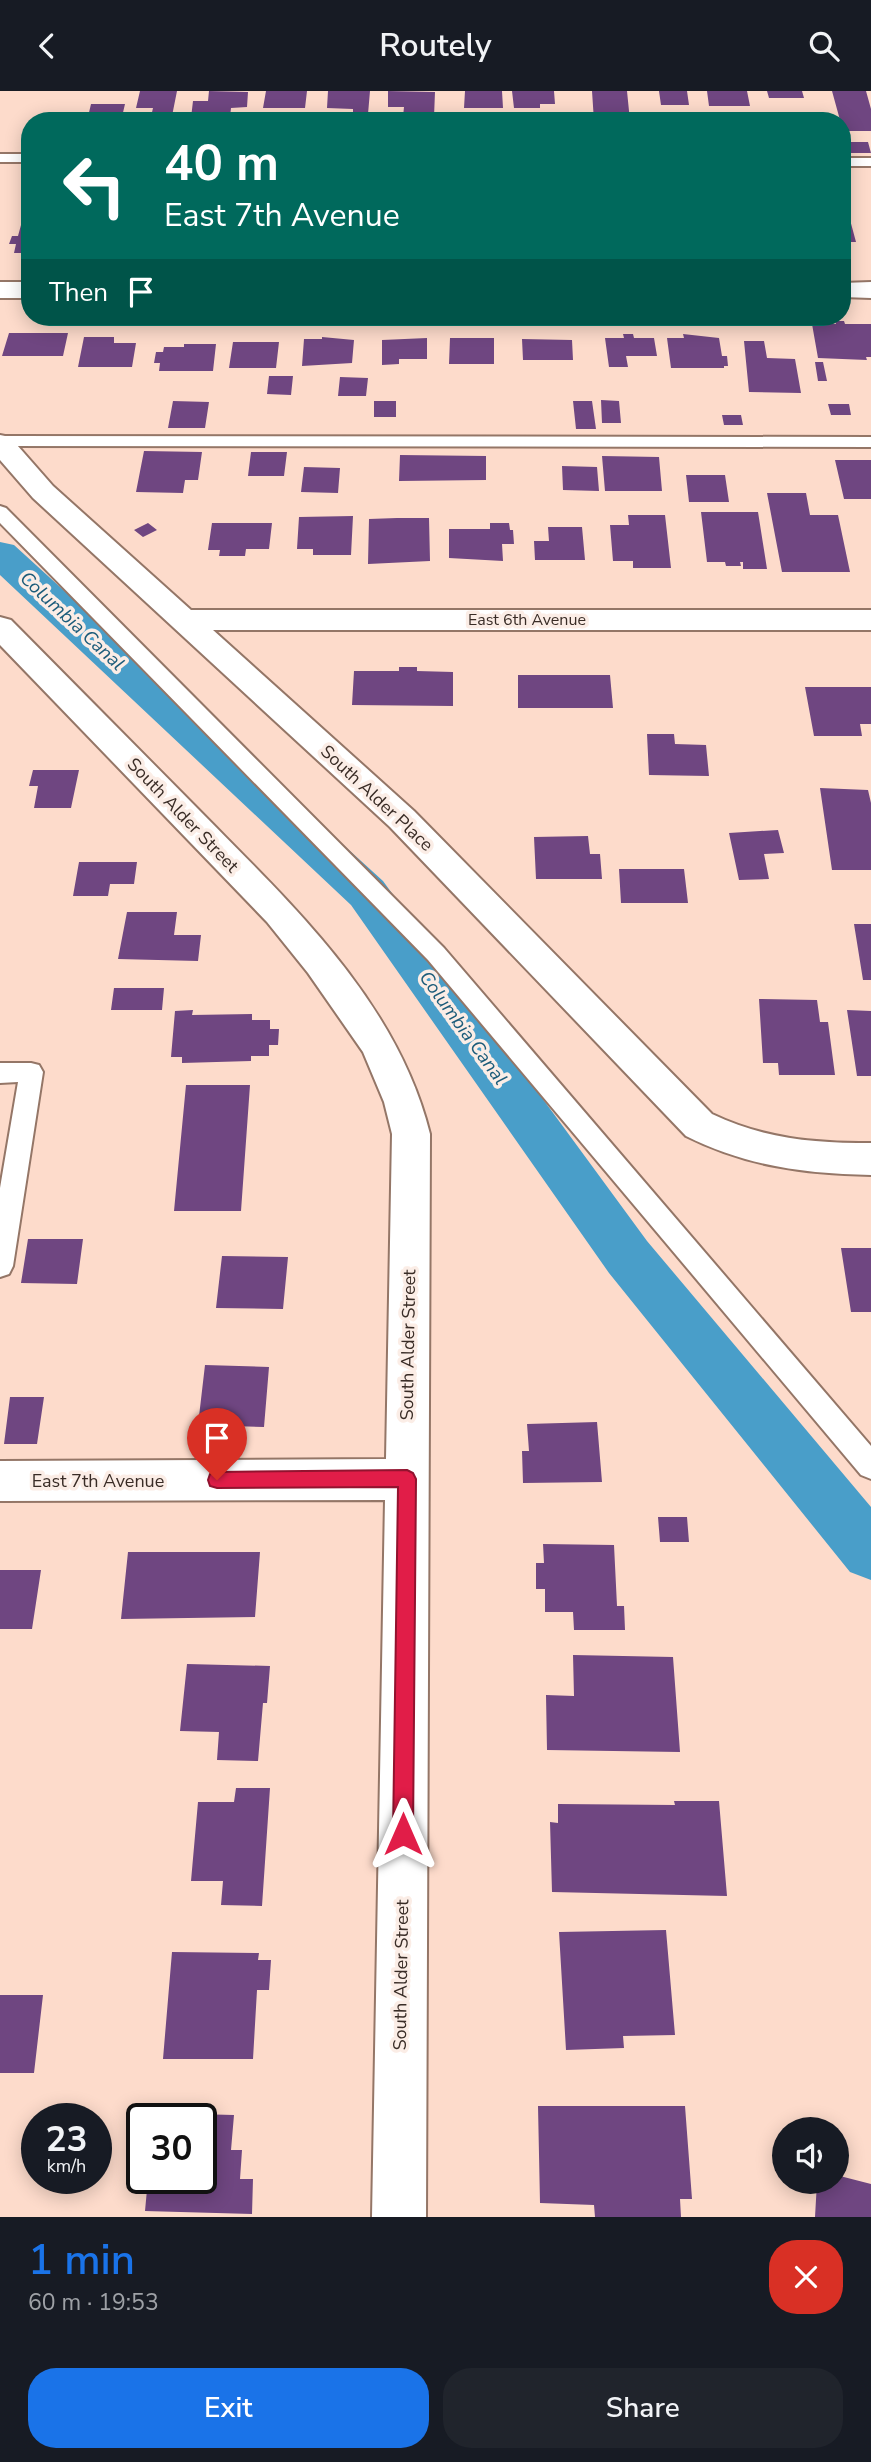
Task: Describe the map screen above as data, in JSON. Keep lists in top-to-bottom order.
{
  "streets": {
    "street": [
      "East 6th Avenue",
      "South Alder Place",
      "South Alder Street",
      "East 7th Avenue"
    ]
  },
  "crossings": [
    ["East 6th Avenue", "South Alder Place"],
    ["South Alder Street", "East 7th Avenue"]
  ],
  "water": ["Columbia Canal"],
  "page": {
    "header": "Routely",
    "turn": ["40 m", "East 7th Avenue"],
    "then": "Then",
    "speed": "23 km/h",
    "limit": "30",
    "heading": ["1 min", "60 m · 19:53"],
    "buttons": ["Exit", "Share"]
  }
}
